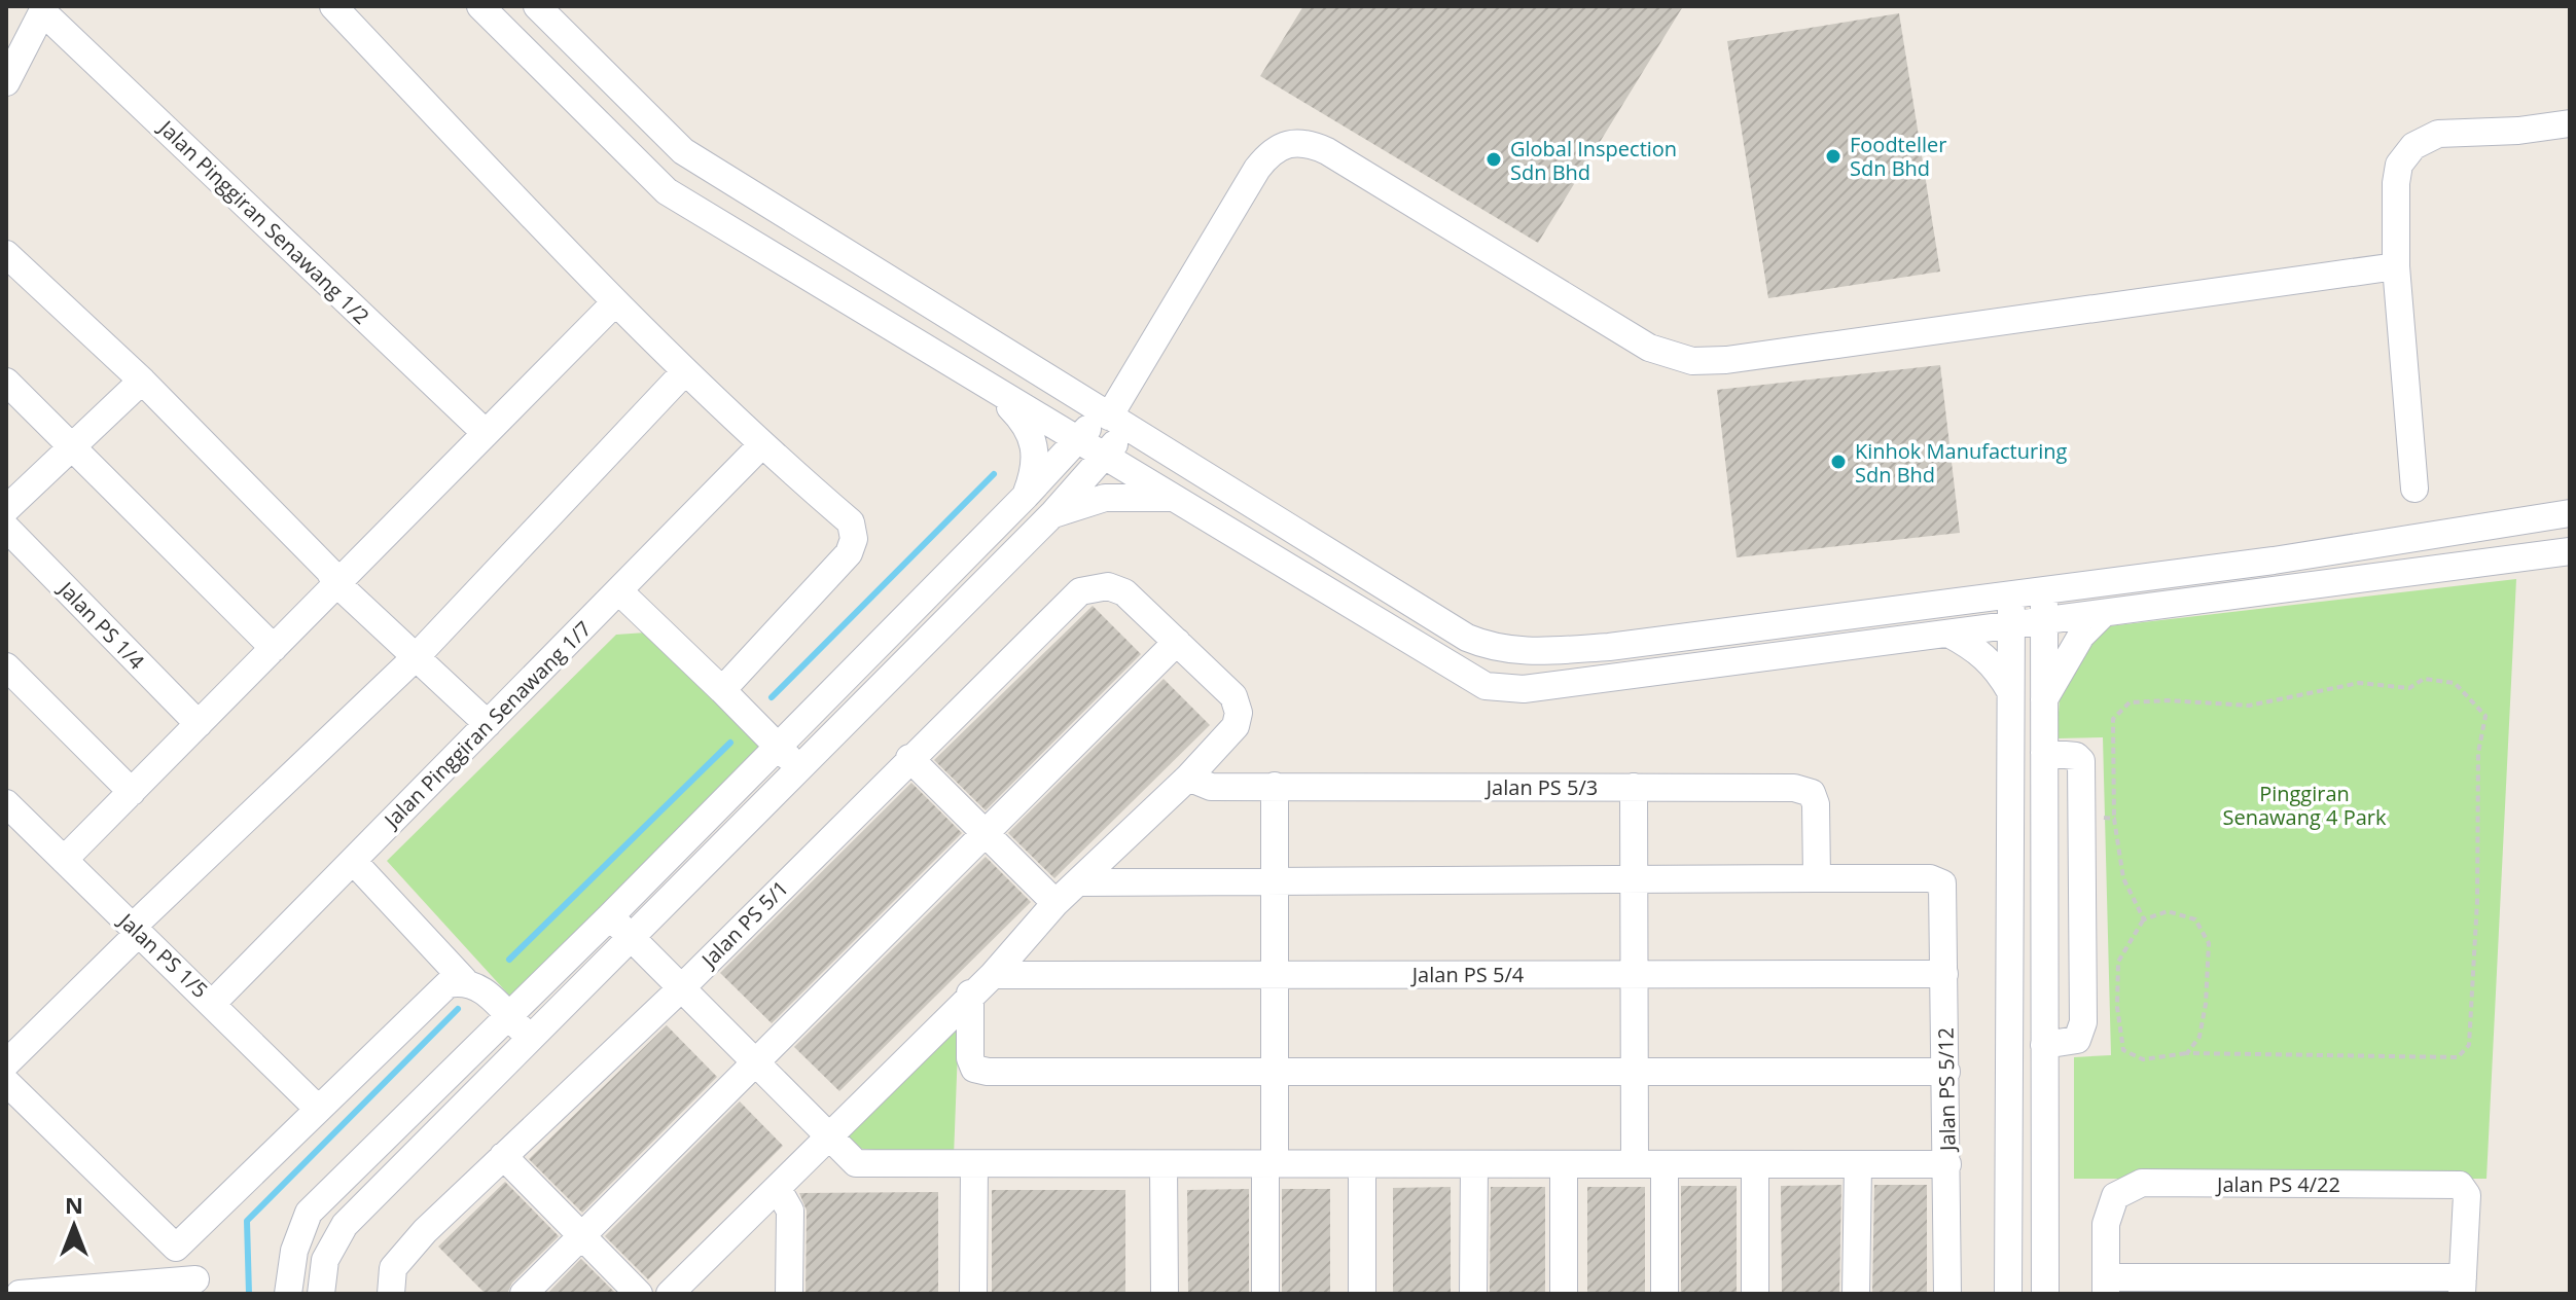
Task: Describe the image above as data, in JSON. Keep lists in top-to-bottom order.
{
  "streets": {
    "street": [
      "Jalan Pinggiran Senawang 1/2",
      "Jalan PS 1/4",
      "Jalan Pinggiran Senawang 1/7",
      "Jalan PS 5/3",
      "Jalan PS 5/1",
      "Jalan PS 1/5",
      "Jalan PS 5/4",
      "Jalan PS 5/12",
      "Jalan PS 4/22"
    ]
  },
  "crossings": [
    ["Jalan Pinggiran Senawang 1/7", "Jalan PS 1/5"],
    ["Jalan PS 5/3", "Jalan PS 5/12"],
    ["Jalan PS 5/4", "Jalan PS 5/12"]
  ],
  "parks": ["Pinggiran Senawang 4 Park"],
  "places": ["Foodteller Sdn Bhd", "Global Inspection Sdn Bhd", "Kinhok Manufacturing Sdn Bhd"],
  "north": "top"
}
